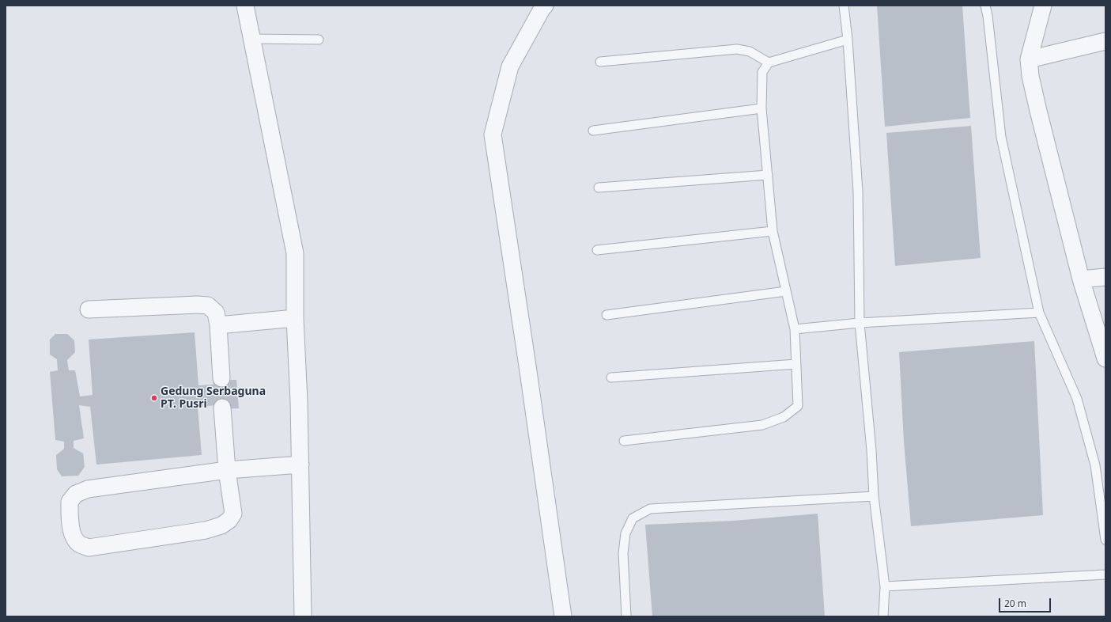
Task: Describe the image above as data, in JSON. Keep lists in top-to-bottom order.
{
  "places": ["Gedung Serbaguna PT. Pusri"],
  "scale_bar": "20 m"
}
